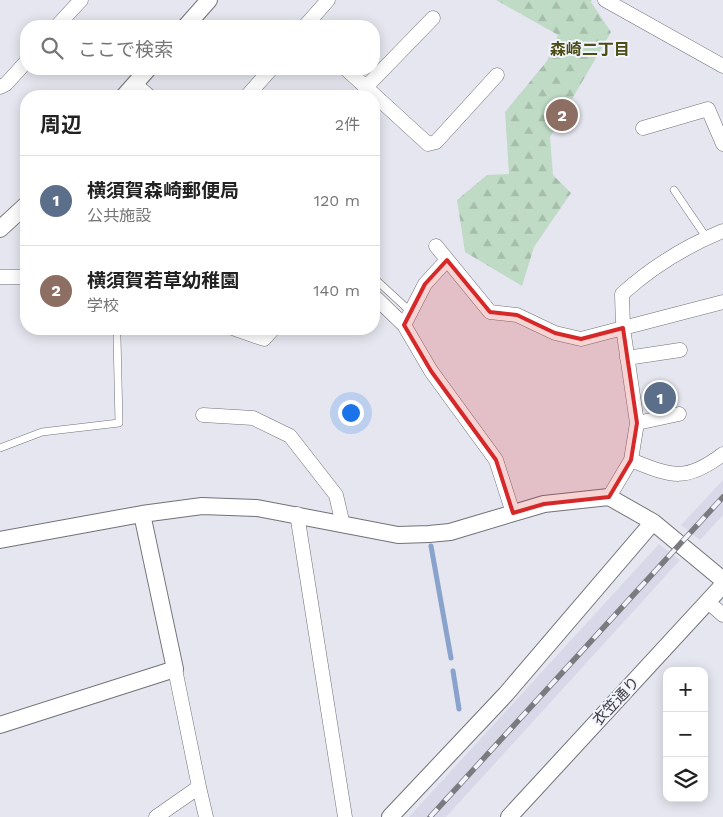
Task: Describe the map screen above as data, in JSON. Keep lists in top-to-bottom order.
{
  "streets": {
    "street": ["衣笠通り"]
  },
  "districts": ["森崎二丁目"],
  "page": {
    "search": "ここで検索",
    "heading": ["周辺", "2件"],
    "pins": ["2", "1"],
    "list": [
      {
        "mark": "1",
        "name": "横須賀森崎郵便局",
        "note": "公共施設",
        "value": "120 m"
      },
      {
        "mark": "2",
        "name": "横須賀若草幼稚園",
        "note": "学校",
        "value": "140 m"
      }
    ],
    "map_buttons": ["+", "−"]
  }
}
